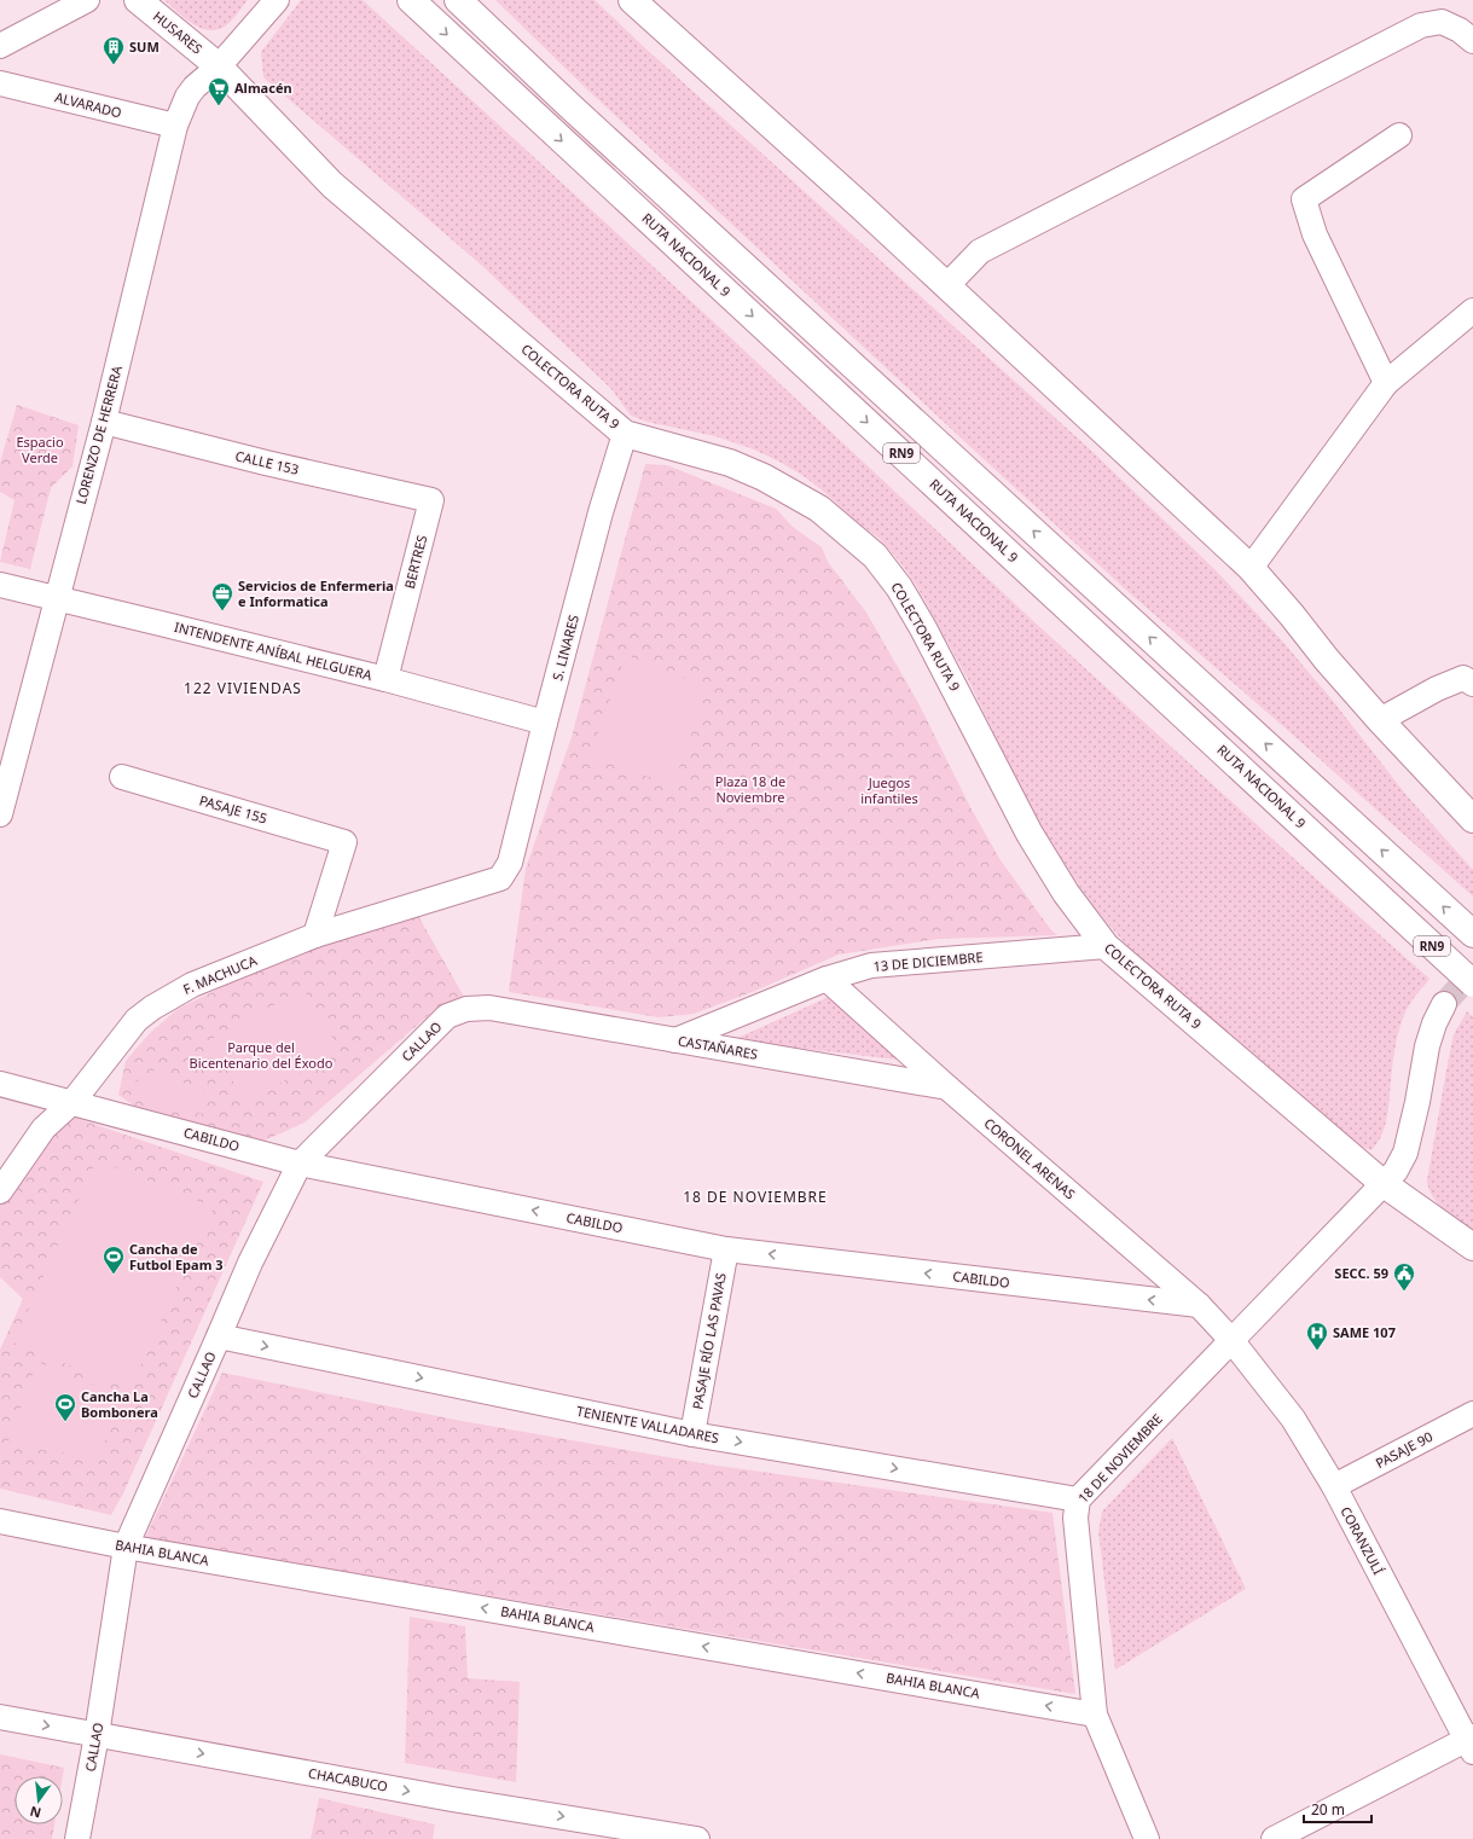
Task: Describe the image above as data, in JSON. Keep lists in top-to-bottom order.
{
  "streets": {
    "main road": [
      "HUSARES",
      "RUTA NACIONAL 9",
      "COLECTORA RUTA 9",
      "RN9"
    ],
    "street": [
      "ALVARADO",
      "LORENZO DE HERRERA",
      "CALLE 153",
      "BERTRES",
      "S. LINARES",
      "INTENDENTE ANÍBAL HELGUERA",
      "PASAJE 155",
      "13 DE DICIEMBRE",
      "F. MACHUCA",
      "CALLAO",
      "CASTAÑARES",
      "CABILDO",
      "CORONEL ARENAS",
      "PASAJE RÍO LAS PAVAS",
      "TENIENTE VALLADARES",
      "PASAJE 90",
      "18 DE NOVIEMBRE",
      "CORANZULÍ",
      "BAHIA BLANCA",
      "CHACABUCO"
    ]
  },
  "crossings": [
    ["HUSARES", "COLECTORA RUTA 9"],
    ["HUSARES", "LORENZO DE HERRERA"],
    ["ALVARADO", "LORENZO DE HERRERA"],
    ["COLECTORA RUTA 9", "LORENZO DE HERRERA"],
    ["COLECTORA RUTA 9", "S. LINARES"],
    ["COLECTORA RUTA 9", "13 DE DICIEMBRE"],
    ["COLECTORA RUTA 9", "18 DE NOVIEMBRE"],
    ["LORENZO DE HERRERA", "CALLE 153"],
    ["LORENZO DE HERRERA", "INTENDENTE ANÍBAL HELGUERA"],
    ["CALLE 153", "BERTRES"],
    ["BERTRES", "INTENDENTE ANÍBAL HELGUERA"],
    ["S. LINARES", "INTENDENTE ANÍBAL HELGUERA"],
    ["S. LINARES", "F. MACHUCA"],
    ["PASAJE 155", "F. MACHUCA"],
    ["13 DE DICIEMBRE", "CASTAÑARES"],
    ["13 DE DICIEMBRE", "CORONEL ARENAS"],
    ["F. MACHUCA", "CABILDO"],
    ["CALLAO", "CASTAÑARES"],
    ["CALLAO", "CABILDO"],
    ["CALLAO", "TENIENTE VALLADARES"],
    ["CALLAO", "BAHIA BLANCA"],
    ["CALLAO", "CHACABUCO"],
    ["CASTAÑARES", "CORONEL ARENAS"],
    ["CABILDO", "CORONEL ARENAS"],
    ["CABILDO", "PASAJE RÍO LAS PAVAS"],
    ["CORONEL ARENAS", "18 DE NOVIEMBRE"],
    ["CORONEL ARENAS", "CORANZULÍ"],
    ["PASAJE RÍO LAS PAVAS", "TENIENTE VALLADARES"],
    ["TENIENTE VALLADARES", "18 DE NOVIEMBRE"],
    ["PASAJE 90", "CORANZULÍ"],
    ["18 DE NOVIEMBRE", "CORANZULÍ"],
    ["18 DE NOVIEMBRE", "BAHIA BLANCA"]
  ],
  "one_way": [
    "CABILDO",
    "TENIENTE VALLADARES",
    "BAHIA BLANCA",
    "CHACABUCO"
  ],
  "districts": ["122 VIVIENDAS", "18 DE NOVIEMBRE"],
  "parks": [
    "Espacio Verde",
    "Plaza 18 de Noviembre",
    "Juegos infantiles",
    "Parque del Bicentenario del Éxodo"
  ],
  "places": {
    "building": ["SUM"],
    "supermarket": ["Almacén"],
    "office": ["Servicios de Enfermeria e Informatica"],
    "sports": ["Cancha de Futbol Epam 3", "Cancha La Bombonera"],
    "public building": ["SECC. 59"],
    "hospital": ["SAME 107"]
  },
  "scale_bar": "20 m",
  "north": "bottom"
}
